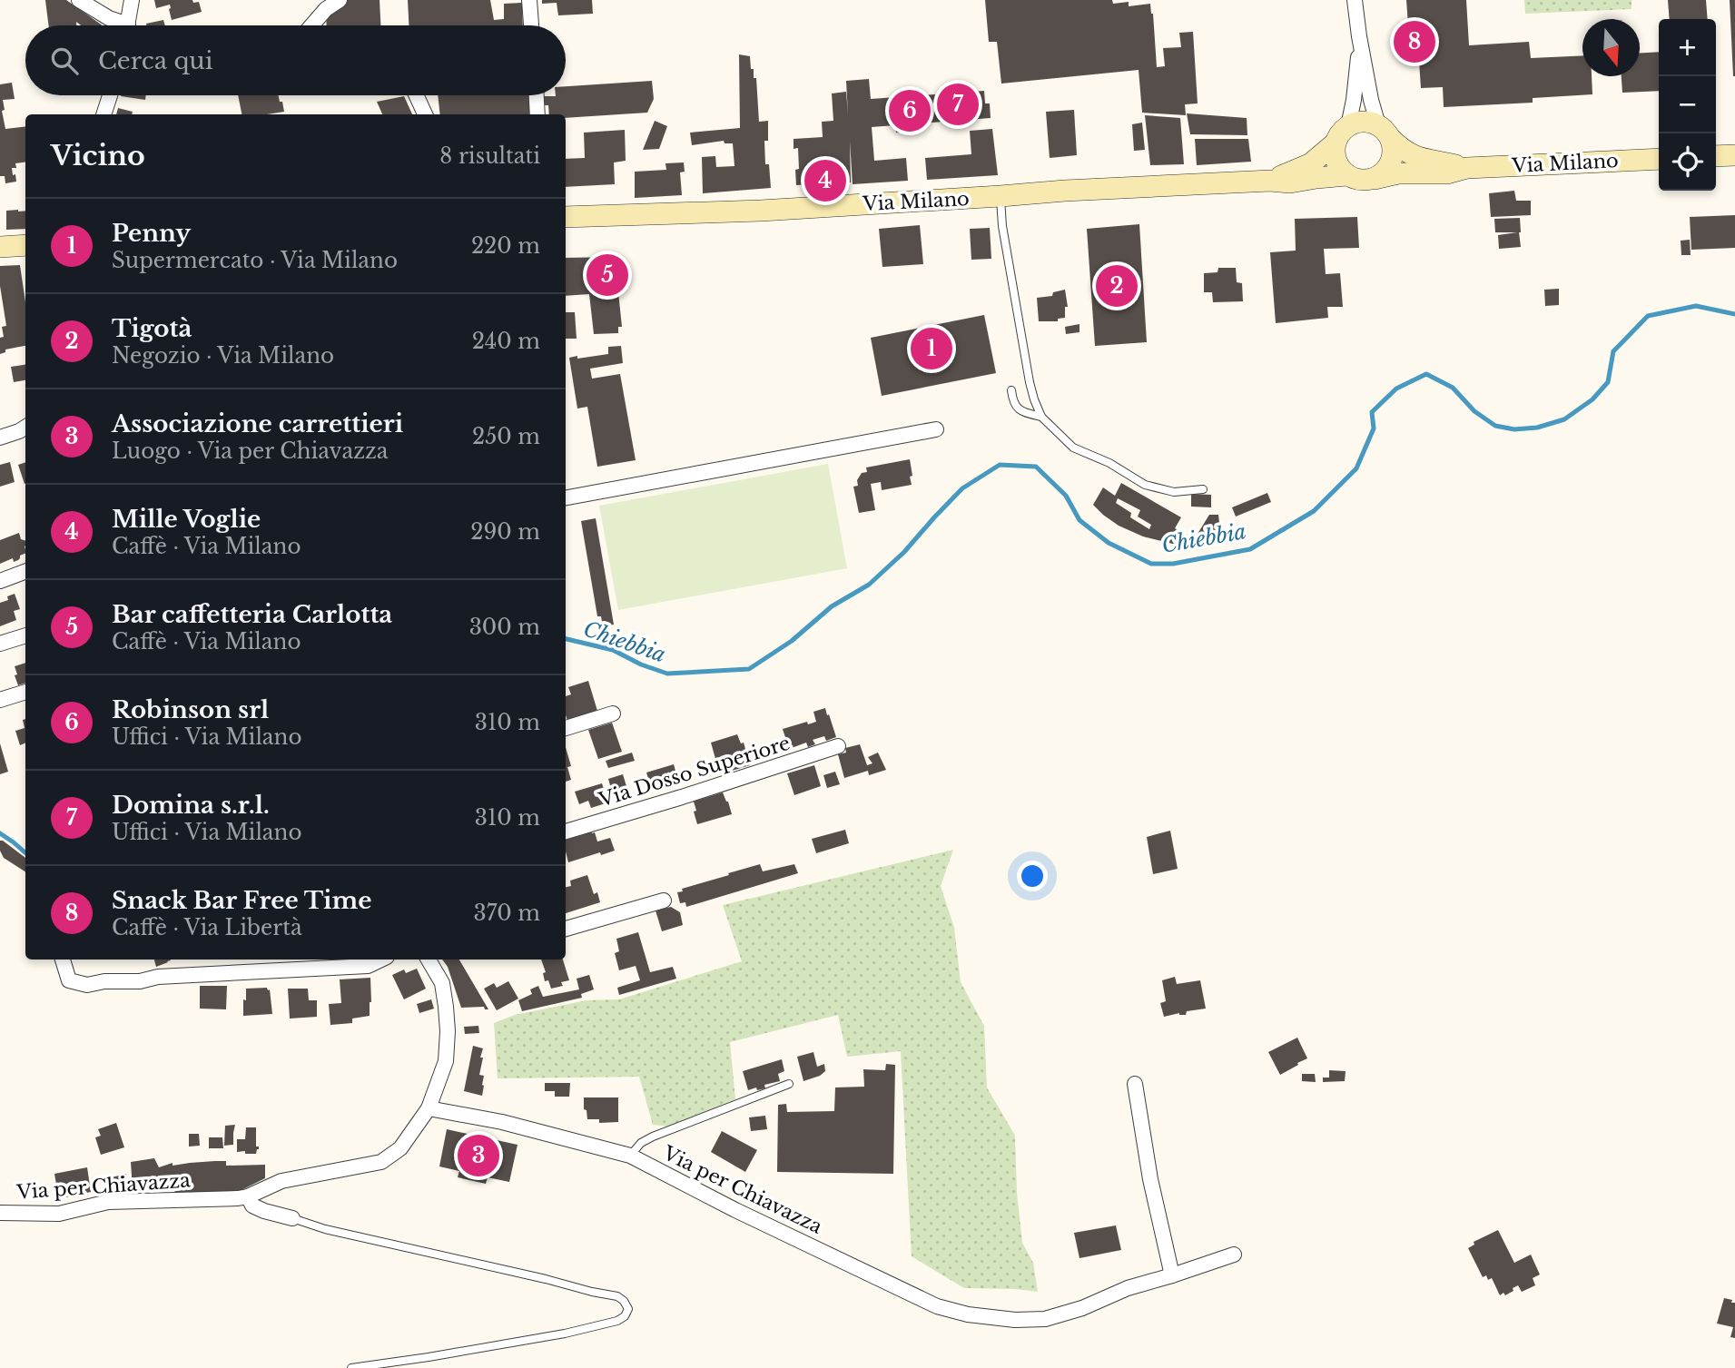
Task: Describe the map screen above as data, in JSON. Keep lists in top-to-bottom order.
{
  "streets": {
    "main road": ["Via Milano"],
    "street": ["Via Dosso Superiore", "Via per Chiavazza"]
  },
  "water": ["Chiebbia"],
  "north": "bottom",
  "page": {
    "pins": [
      "8",
      "7",
      "6",
      "4",
      "5",
      "2",
      "1",
      "3"
    ],
    "map_buttons": ["+", "−"],
    "search": "Cerca qui",
    "heading": ["Vicino", "8 risultati"],
    "list": [
      {
        "mark": "1",
        "name": "Penny",
        "note": "Supermercato · Via Milano",
        "value": "220 m"
      },
      {
        "mark": "2",
        "name": "Tigotà",
        "note": "Negozio · Via Milano",
        "value": "240 m"
      },
      {
        "mark": "3",
        "name": "Associazione carrettieri",
        "note": "Luogo · Via per Chiavazza",
        "value": "250 m"
      },
      {
        "mark": "4",
        "name": "Mille Voglie",
        "note": "Caffè · Via Milano",
        "value": "290 m"
      },
      {
        "mark": "5",
        "name": "Bar caffetteria Carlotta",
        "note": "Caffè · Via Milano",
        "value": "300 m"
      },
      {
        "mark": "6",
        "name": "Robinson srl",
        "note": "Uffici · Via Milano",
        "value": "310 m"
      },
      {
        "mark": "7",
        "name": "Domina s.r.l.",
        "note": "Uffici · Via Milano",
        "value": "310 m"
      },
      {
        "mark": "8",
        "name": "Snack Bar Free Time",
        "note": "Caffè · Via Libertà",
        "value": "370 m"
      }
    ]
  }
}
